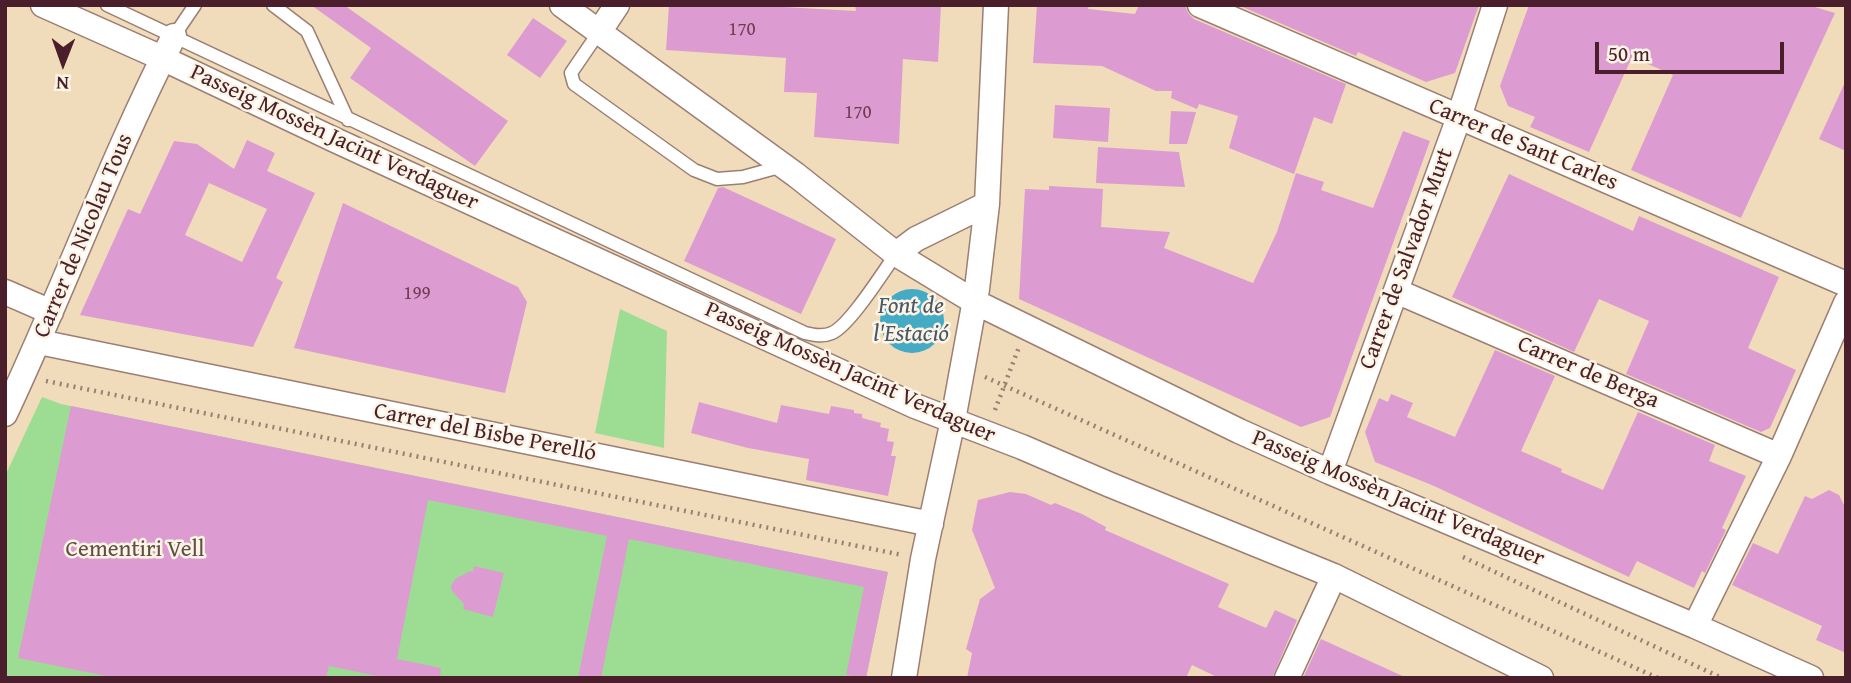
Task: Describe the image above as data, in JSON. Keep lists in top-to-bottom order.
{
  "streets": {
    "street": [
      "Passeig Mossèn Jacint Verdaguer",
      "Carrer de Sant Carles",
      "Carrer de Nicolau Tous",
      "Carrer de Salvador Murt",
      "Carrer de Berga",
      "Carrer del Bisbe Perelló"
    ]
  },
  "crossings": [
    ["Passeig Mossèn Jacint Verdaguer", "Carrer de Nicolau Tous"],
    ["Passeig Mossèn Jacint Verdaguer", "Carrer de Salvador Murt"],
    ["Carrer de Sant Carles", "Carrer de Salvador Murt"],
    ["Carrer de Nicolau Tous", "Carrer del Bisbe Perelló"],
    ["Carrer de Salvador Murt", "Carrer de Berga"]
  ],
  "water": ["Font de l'Estació"],
  "parks": ["Cementiri Vell"],
  "house_numbers": ["170", "170", "199"],
  "scale_bar": "50 m",
  "north": "bottom"
}
